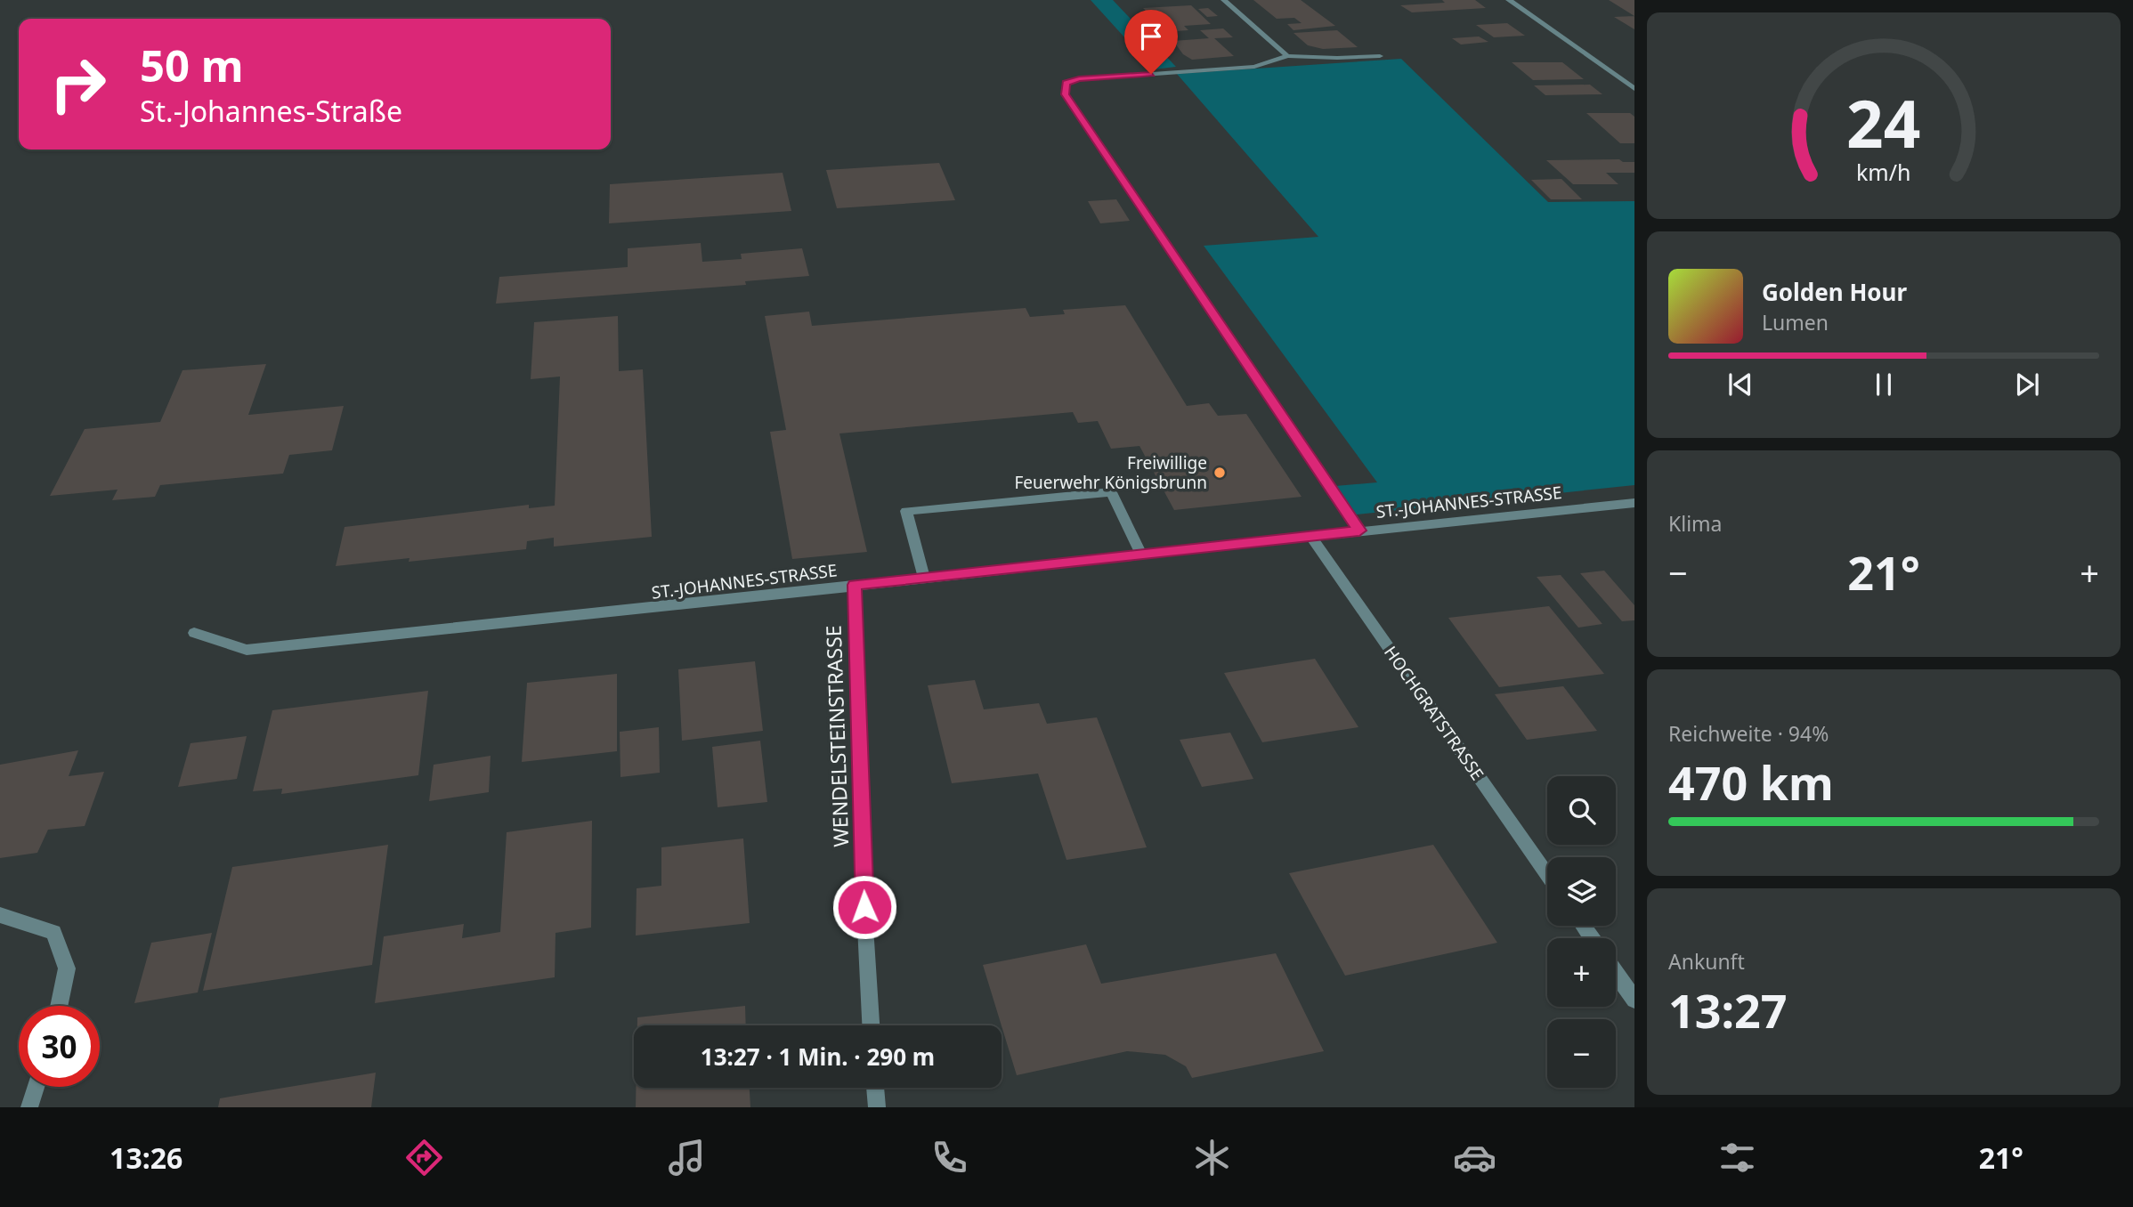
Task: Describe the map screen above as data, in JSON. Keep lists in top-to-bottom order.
{
  "streets": {
    "street": ["ST.-JOHANNES-STRASSE", "HOCHGRATSTRASSE", "WENDELSTEINSTRASSE"]
  },
  "crossings": [
    ["ST.-JOHANNES-STRASSE", "HOCHGRATSTRASSE"],
    ["ST.-JOHANNES-STRASSE", "WENDELSTEINSTRASSE"]
  ],
  "places": ["Freiwillige Feuerwehr Königsbrunn"],
  "page": {
    "turn": ["50 m", "St.-Johannes-Straße"],
    "song": ["Golden Hour", "Lumen"],
    "tile": [
      "Klima",
      ["Reichweite · 94%", "470 km"],
      ["Ankunft", "13:27"]
    ],
    "heat": ["−", "21°", "+"],
    "map_buttons": ["+", "−"],
    "limit": "30",
    "trip": "13:27 · 1 Min. · 290 m",
    "tabs": ["13:26", "21°"],
    "gauge": ["24", "km/h"]
  }
}
